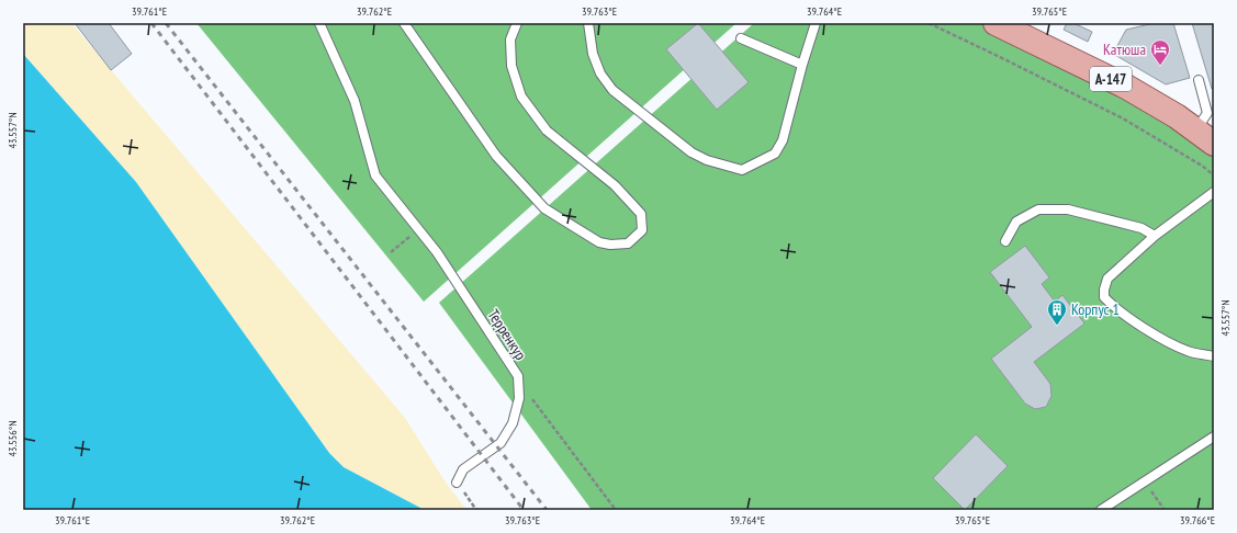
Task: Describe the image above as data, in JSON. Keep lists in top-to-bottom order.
{
  "streets": {
    "main road": ["А-147"],
    "lane": ["Терренкур"]
  },
  "places": {
    "hotel": ["Катюша"],
    "building": ["Корпус 1"]
  },
  "coordinates": [
    "39.761°E",
    "39.762°E",
    "39.763°E",
    "39.764°E",
    "39.765°E",
    "43.557°N",
    "43.556°N",
    "39.766°E"
  ]
}
